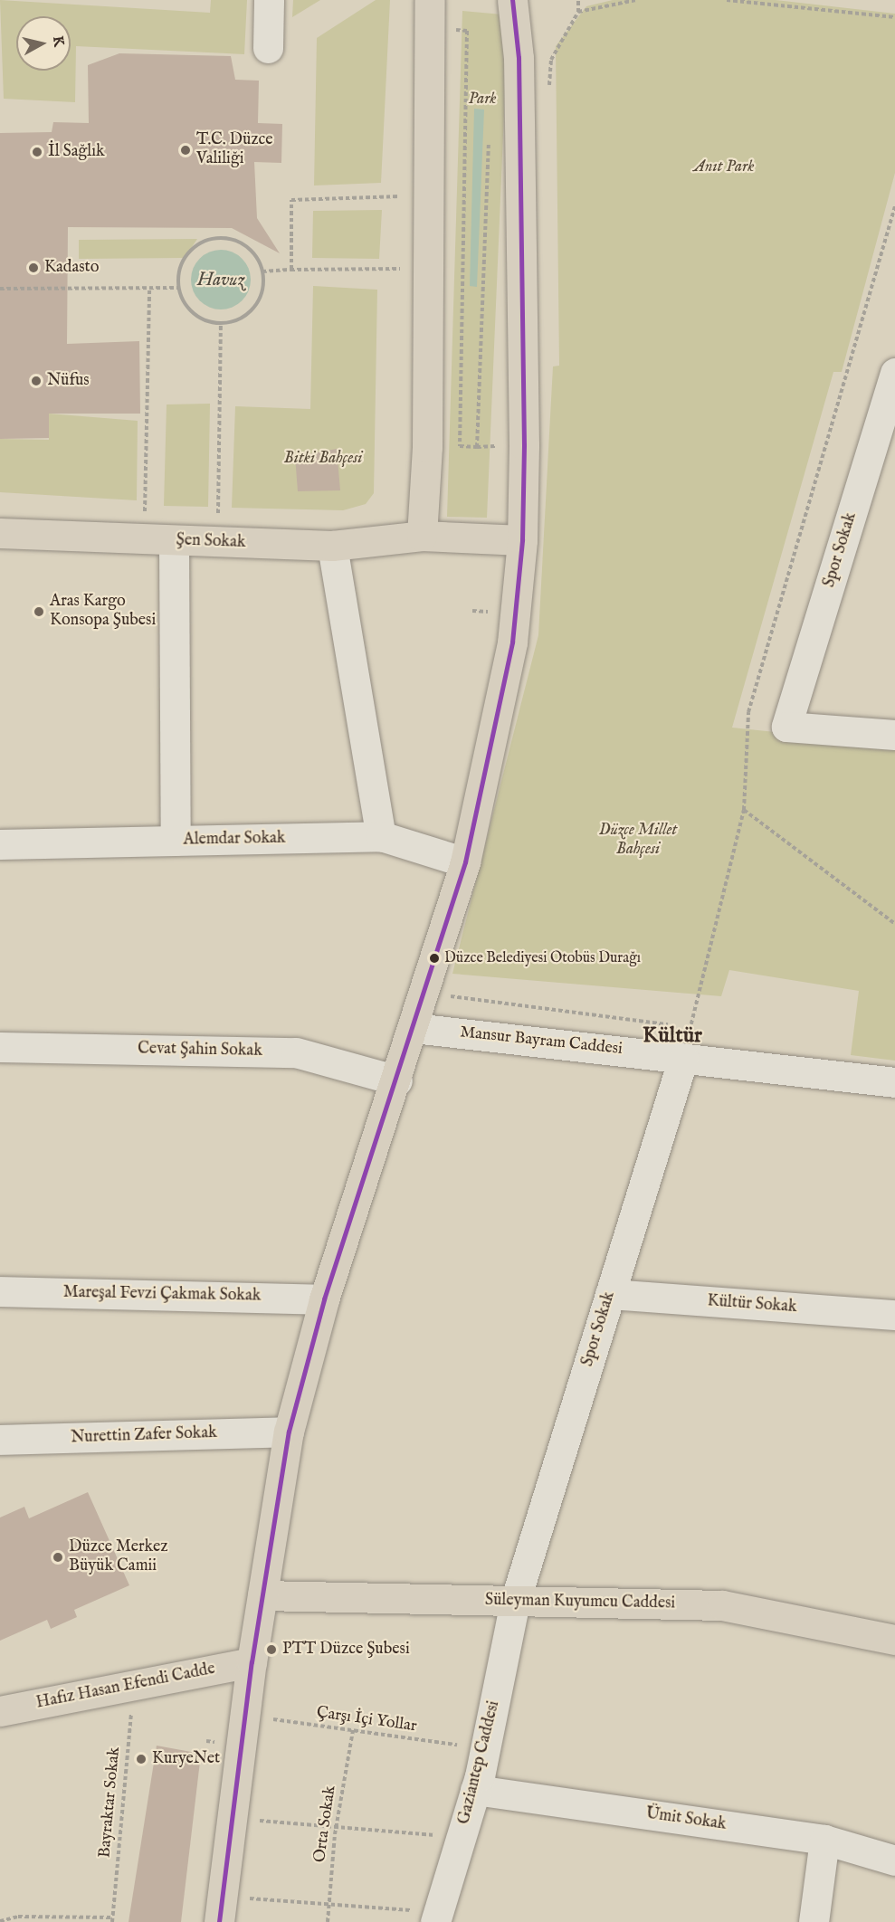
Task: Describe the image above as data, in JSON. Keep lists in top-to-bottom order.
{
  "streets": {
    "main road": ["Şen Sokak", "Süleyman Kuyumcu Caddesi", "Hafız Hasan Efendi Cadde"],
    "street": [
      "Spor Sokak",
      "Alemdar Sokak",
      "Mansur Bayram Caddesi",
      "Cevat Şahin Sokak",
      "Mareşal Fevzi Çakmak Sokak",
      "Kültür Sokak",
      "Nurettin Zafer Sokak",
      "Gaziantep Caddesi",
      "Ümit Sokak"
    ],
    "path": ["Çarşı İçi Yollar", "Bayraktar Sokak", "Orta Sokak"]
  },
  "crossings": [
    ["Spor Sokak", "Mansur Bayram Caddesi"],
    ["Spor Sokak", "Kültür Sokak"],
    ["Spor Sokak", "Süleyman Kuyumcu Caddesi"],
    ["Spor Sokak", "Gaziantep Caddesi"],
    ["Süleyman Kuyumcu Caddesi", "Gaziantep Caddesi"],
    ["Hafız Hasan Efendi Cadde", "Bayraktar Sokak"],
    ["Çarşı İçi Yollar", "Gaziantep Caddesi"],
    ["Çarşı İçi Yollar", "Orta Sokak"],
    ["Gaziantep Caddesi", "Ümit Sokak"]
  ],
  "districts": ["Kültür"],
  "water": ["Havuz"],
  "parks": [
    "Park",
    "Anıt Park",
    "Bitki Bahçesi",
    "Düzce Millet Bahçesi"
  ],
  "places": [
    "T.C. Düzce Valiliği",
    "İl Sağlık",
    "Kadasto",
    "Nüfus",
    "Aras Kargo Konsopa Şubesi",
    "Düzce Belediyesi Otobüs Durağı",
    "Düzce Merkez Büyük Camii",
    "PTT Düzce Şubesi",
    "KuryeNet"
  ],
  "north": "right"
}
